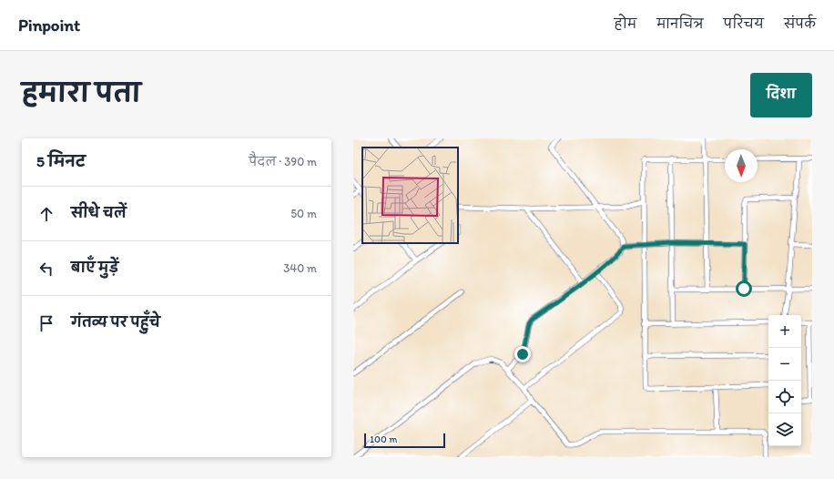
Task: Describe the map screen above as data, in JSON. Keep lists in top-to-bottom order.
{
  "scale_bar": "100 m",
  "north": "bottom",
  "page": {
    "header": "Pinpoint",
    "nav": [
      "होम",
      "मानचित्र",
      "परिचय",
      "संपर्क"
    ],
    "title": "हमारा पता",
    "buttons": "दिशा",
    "heading": ["5 मिनट", "पैदल · 390 m"],
    "list": [
      ["सीधे चलें", "50 m"],
      ["बाएँ मुड़ें", "340 m"],
      "गंतव्य पर पहुँचे"
    ],
    "map_buttons": ["+", "−"],
    "scale": "100 m"
  }
}
